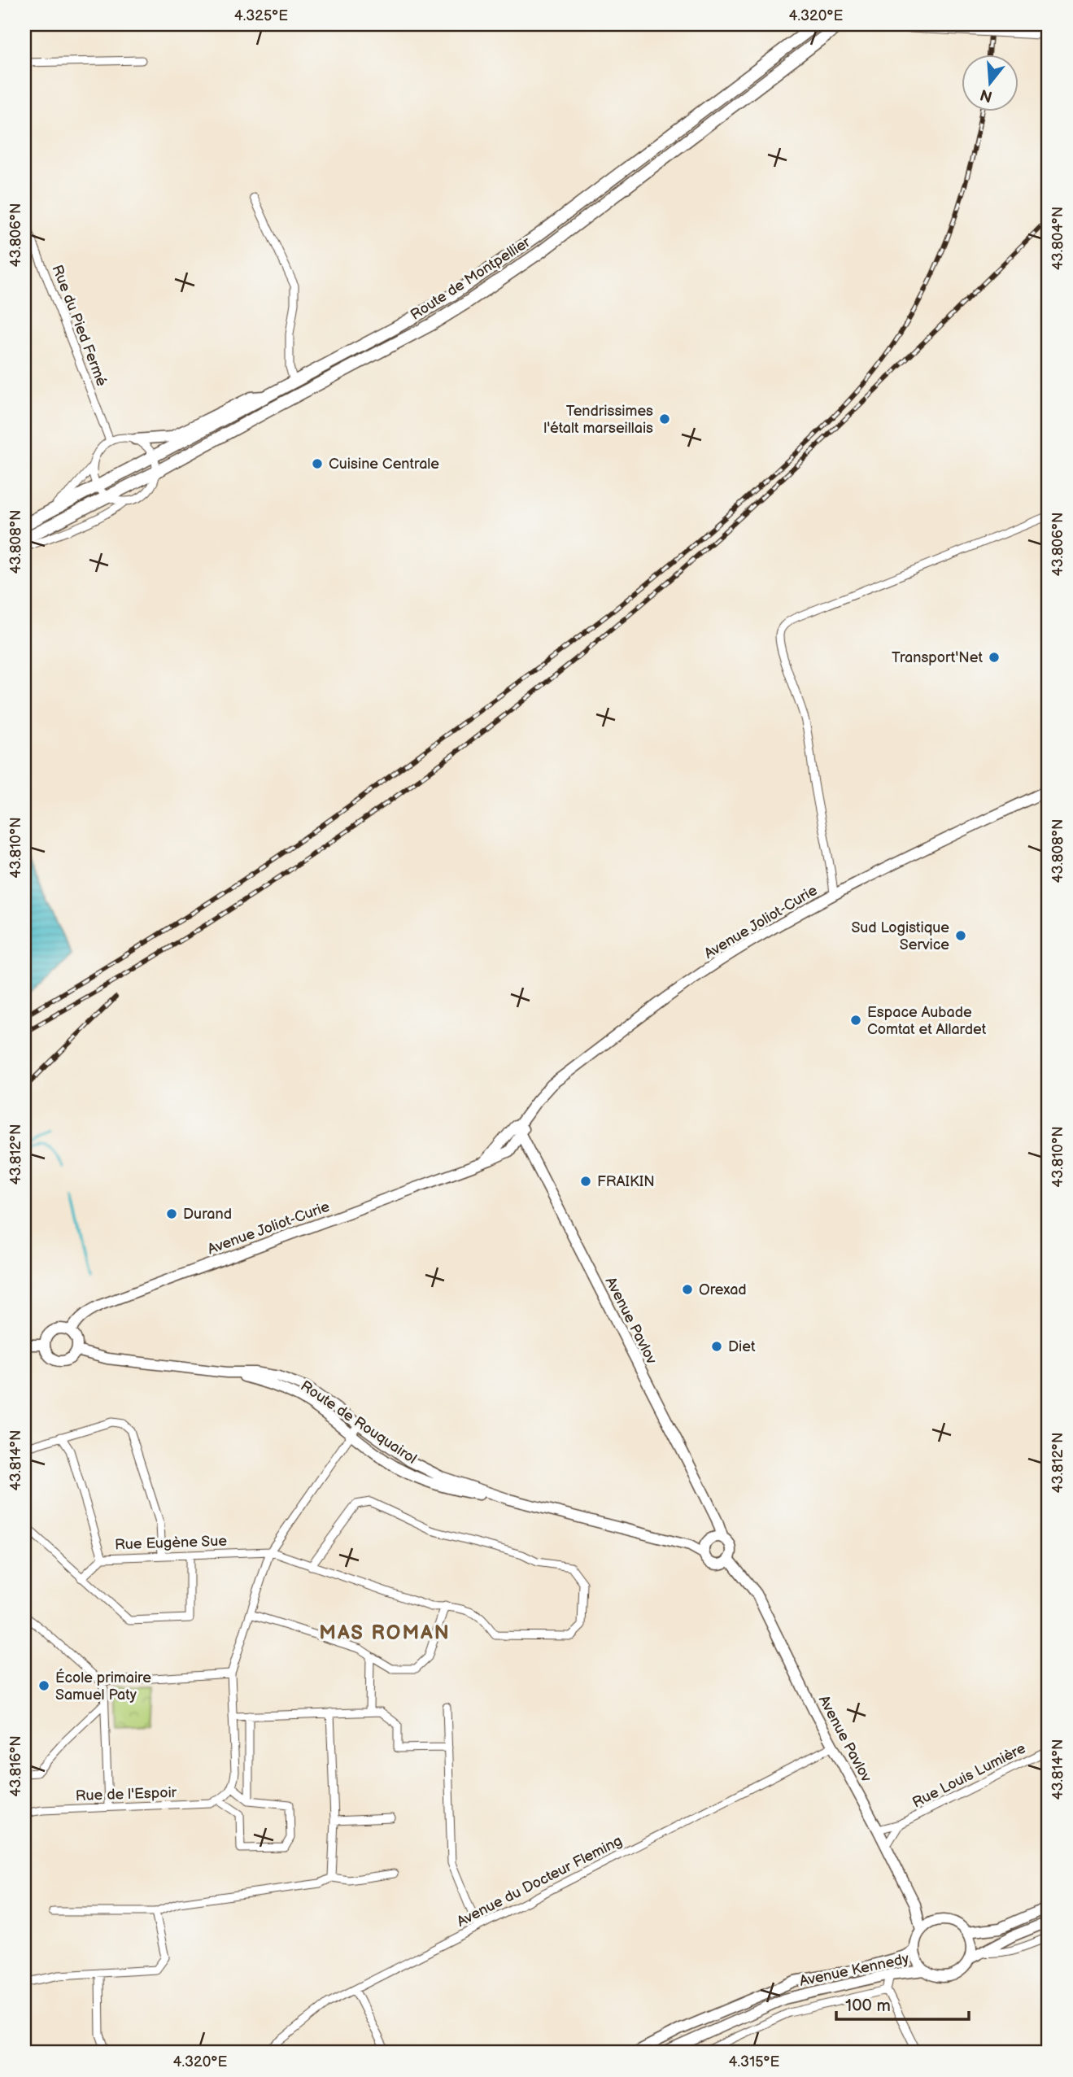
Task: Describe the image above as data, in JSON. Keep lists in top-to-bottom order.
{
  "streets": {
    "main road": ["Route de Montpellier"],
    "street": [
      "Rue du Pied Fermé",
      "Avenue Joliot-Curie",
      "Avenue Pavlov",
      "Route de Rouquairol",
      "Rue Eugène Sue",
      "Rue Louis Lumière",
      "Rue de l'Espoir",
      "Avenue du Docteur Fleming",
      "Avenue Kennedy"
    ]
  },
  "crossings": [
    ["Avenue Joliot-Curie", "Avenue Pavlov"],
    ["Avenue Joliot-Curie", "Route de Rouquairol"],
    ["Avenue Pavlov", "Route de Rouquairol"],
    ["Avenue Pavlov", "Rue Louis Lumière"],
    ["Avenue Pavlov", "Avenue du Docteur Fleming"],
    ["Avenue Pavlov", "Avenue Kennedy"]
  ],
  "districts": ["MAS ROMAN"],
  "places": [
    "Tendrissimes l'étalt marseillais",
    "Cuisine Centrale",
    "Transport'Net",
    "Sud Logistique Service",
    "Espace Aubade Comtat et Allardet",
    "FRAIKIN",
    "Durand",
    "Orexad",
    "Diet",
    "École primaire Samuel Paty"
  ],
  "scale_bar": "100 m",
  "north": "bottom",
  "coordinates": [
    "4.325°E",
    "4.320°E",
    "43.806°N",
    "43.804°N",
    "43.808°N",
    "43.810°N",
    "43.812°N",
    "43.814°N",
    "43.816°N",
    "4.315°E"
  ]
}
